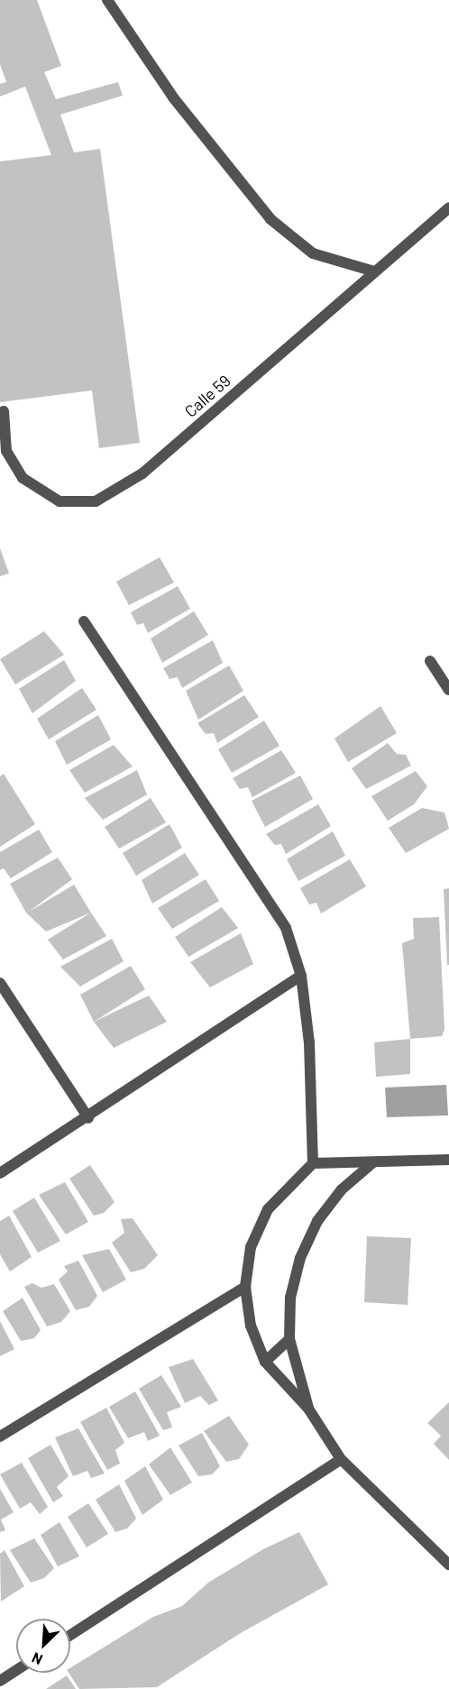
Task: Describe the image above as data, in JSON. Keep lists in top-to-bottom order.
{
  "streets": {
    "street": ["Calle 59"]
  },
  "north": "bottom left"
}
